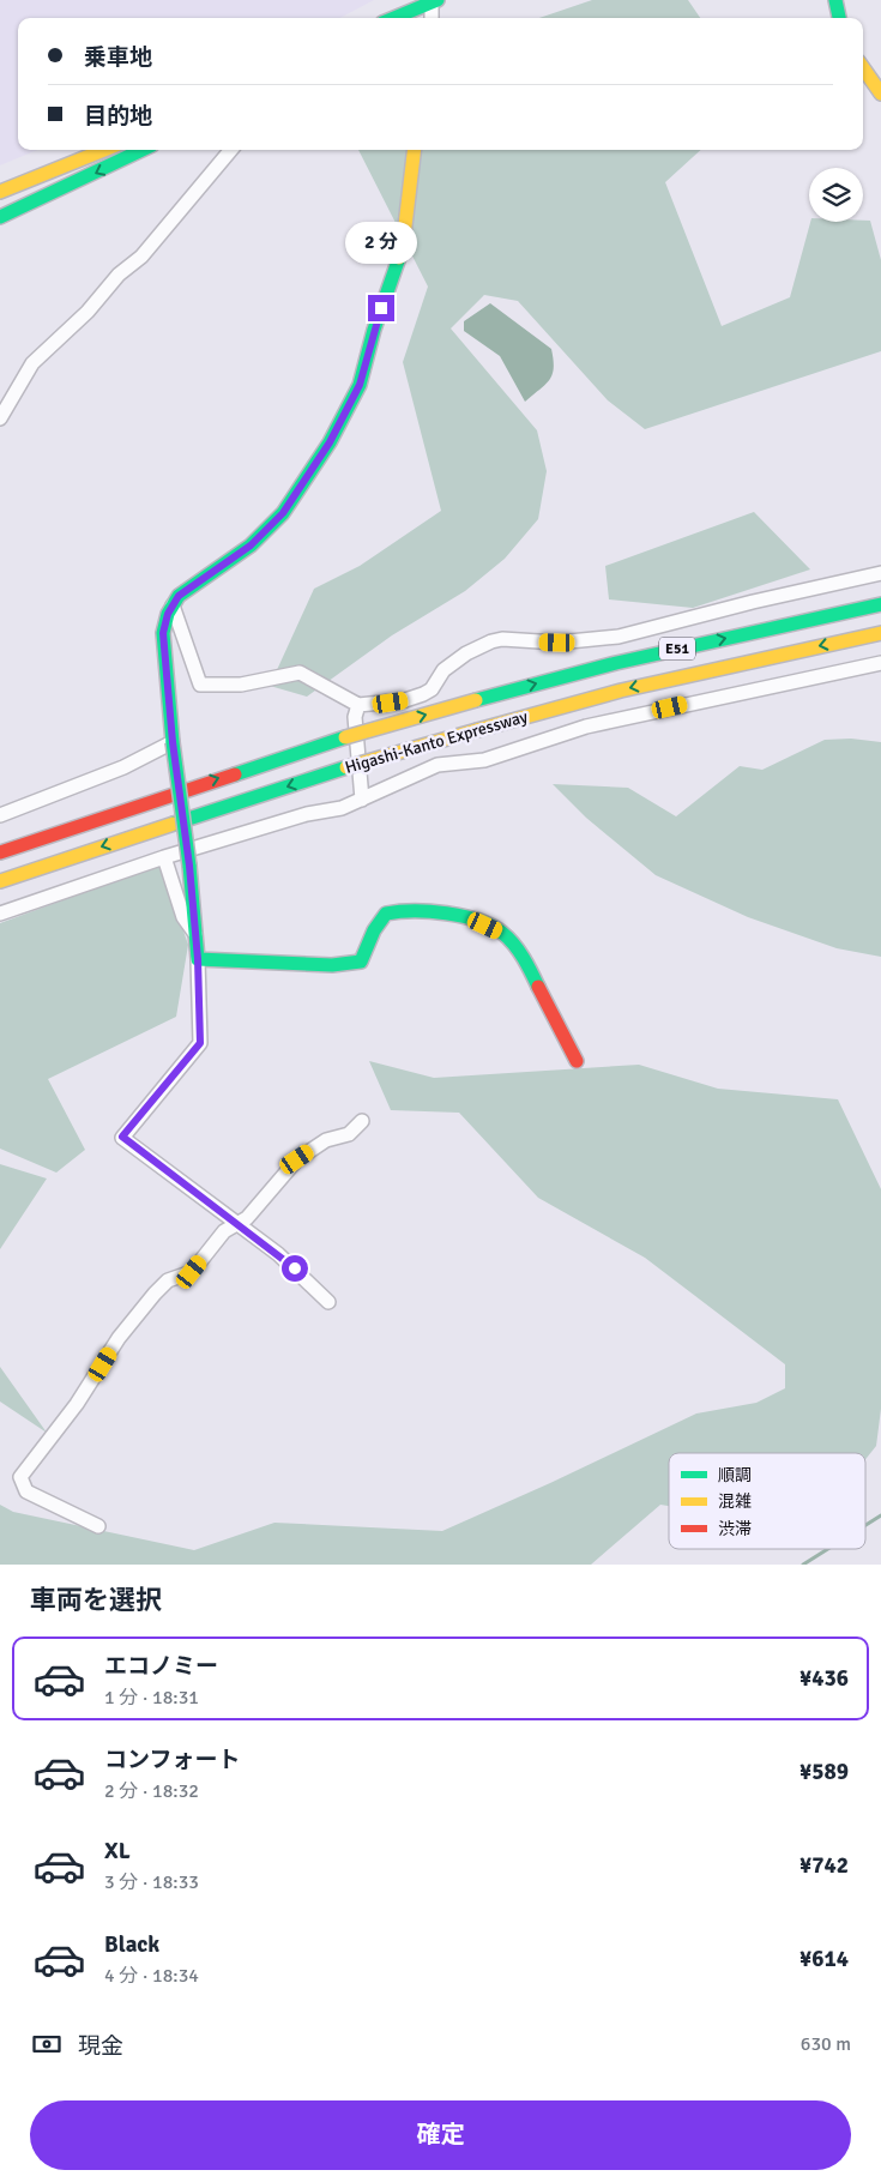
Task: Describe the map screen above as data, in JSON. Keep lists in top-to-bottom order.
{
  "streets": {
    "main road": ["E51", "Higashi-Kanto Expressway"]
  },
  "legend": ["順調", "混雑", "渋滞"],
  "page": {
    "banner": ["乗車地", "目的地"],
    "bubble": "2 分",
    "heading": "車両を選択",
    "list": [
      {
        "name": "エコノミー",
        "note": "1 分 · 18:31",
        "value": "¥436"
      },
      {
        "name": "コンフォート",
        "note": "2 分 · 18:32",
        "value": "¥589"
      },
      {
        "name": "XL",
        "note": "3 分 · 18:33",
        "value": "¥742"
      },
      {
        "name": "Black",
        "note": "4 分 · 18:34",
        "value": "¥614"
      }
    ],
    "pay": ["現金", "630 m"],
    "buttons": "確定"
  }
}
